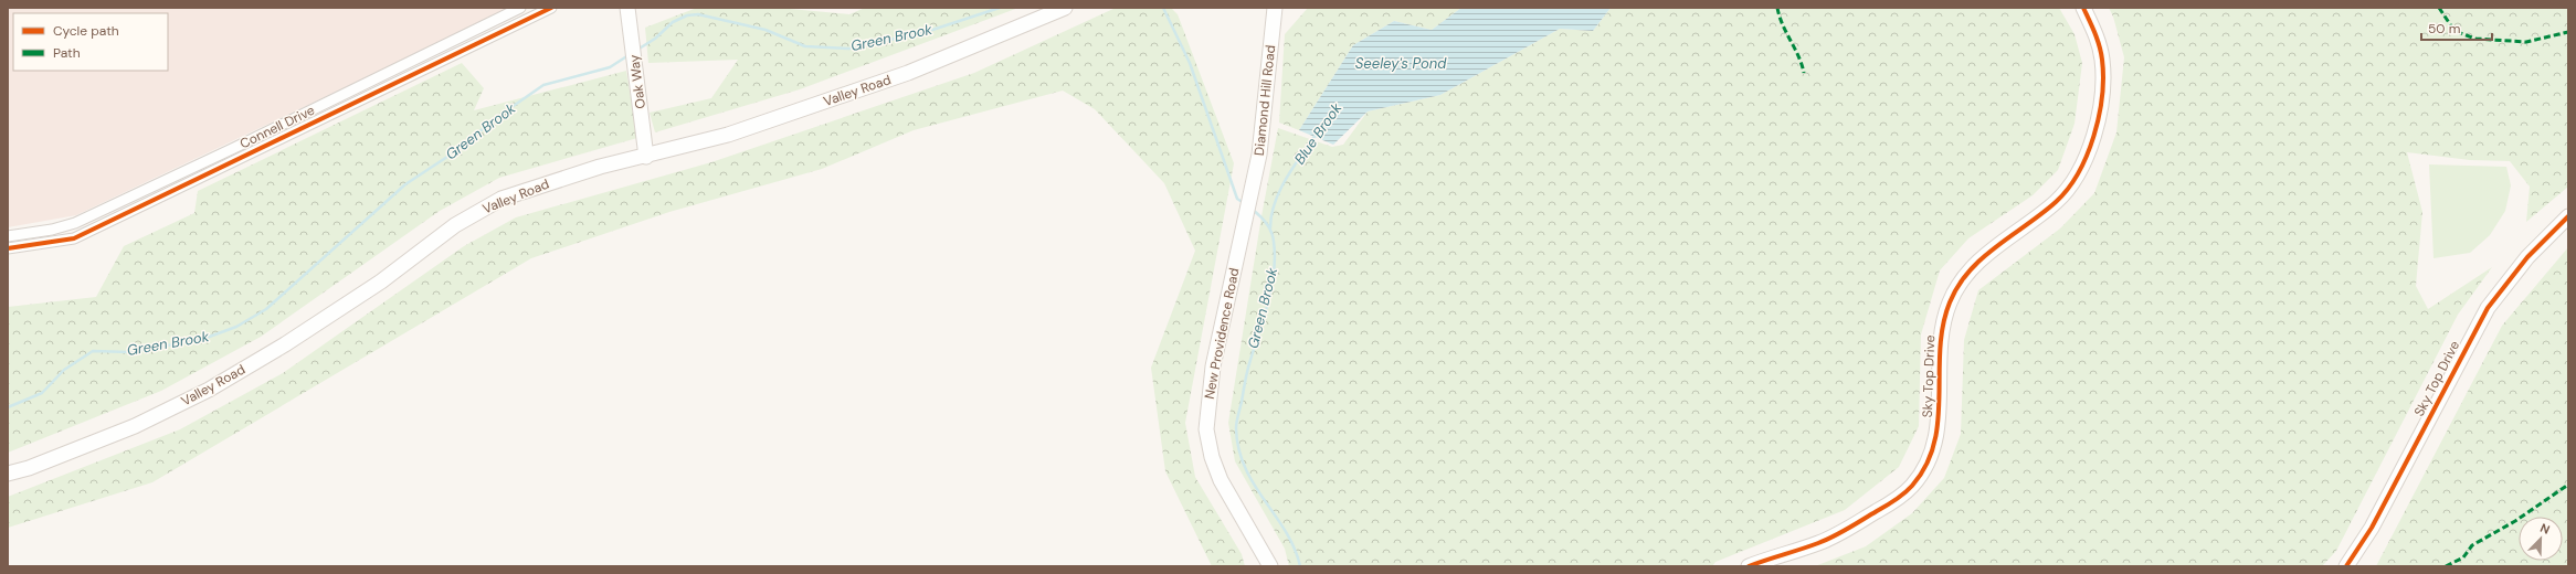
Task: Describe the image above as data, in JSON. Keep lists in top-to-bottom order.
{
  "streets": {
    "main road": [
      "Oak Way",
      "Valley Road",
      "Diamond Hill Road",
      "New Providence Road",
      "Sky Top Drive"
    ],
    "street": ["Connell Drive"]
  },
  "crossings": [
    ["Oak Way", "Valley Road"],
    ["Diamond Hill Road", "New Providence Road"]
  ],
  "water": ["Green Brook", "Seeley's Pond", "Blue Brook"],
  "legend": ["Cycle path", "Path"],
  "scale_bar": "50 m",
  "north": "top right"
}
